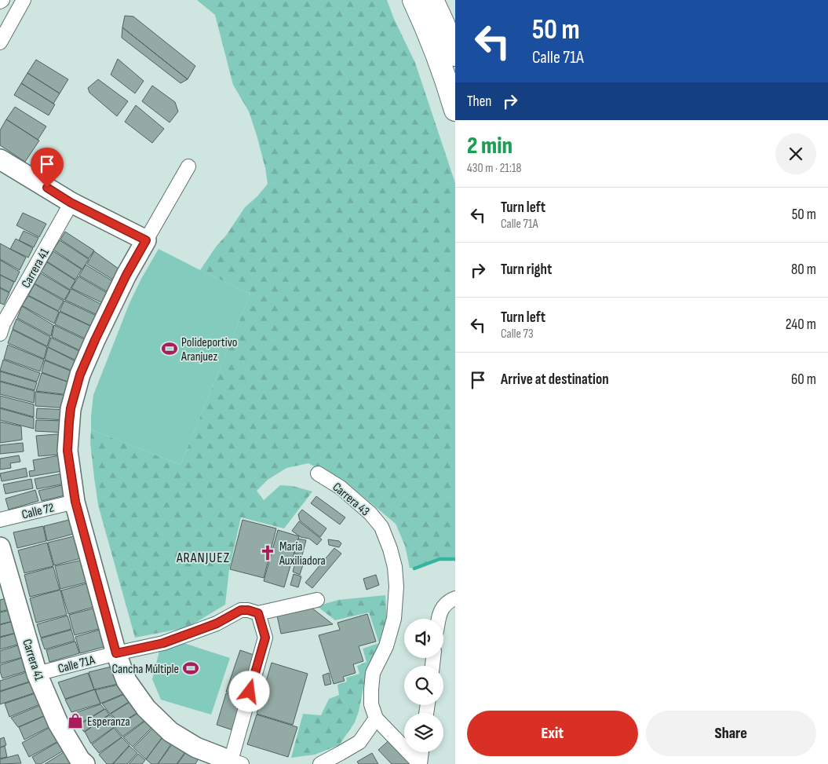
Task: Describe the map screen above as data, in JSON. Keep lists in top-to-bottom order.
{
  "streets": {
    "street": [
      "Carrera 41",
      "Carrera 43",
      "Calle 72",
      "Calle 71A"
    ]
  },
  "crossings": [
    ["Carrera 41", "Calle 71A"]
  ],
  "districts": ["ARANJUEZ"],
  "places": {
    "sports": ["Polideportivo Aranjuez", "Cancha Múltiple"],
    "church": ["María Auxiliadora"],
    "shop": ["Esperanza"]
  },
  "page": {
    "turn": ["50 m", "Calle 71A"],
    "then": "Then",
    "heading": ["2 min", "430 m · 21:18"],
    "list": [
      {
        "name": "Turn left",
        "note": "Calle 71A",
        "value": "50 m"
      },
      {
        "name": "Turn right",
        "value": "80 m"
      },
      {
        "name": "Turn left",
        "note": "Calle 73",
        "value": "240 m"
      },
      {
        "name": "Arrive at destination",
        "value": "60 m"
      }
    ],
    "buttons": ["Exit", "Share"]
  }
}
